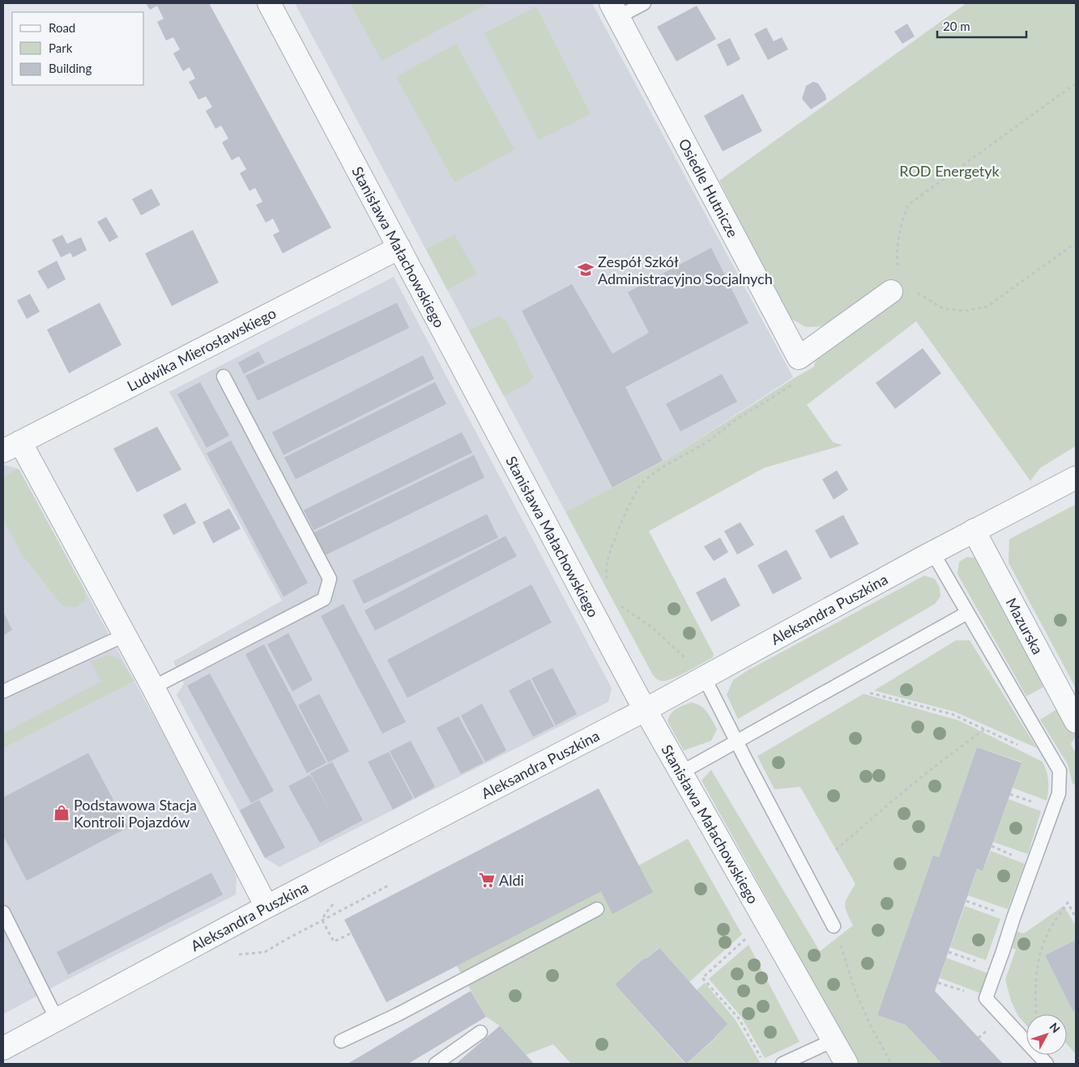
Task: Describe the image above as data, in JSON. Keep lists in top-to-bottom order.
{
  "streets": {
    "street": [
      "Osiedle Hutnicze",
      "Stanisława Małachowskiego",
      "Ludwika Mierosławskiego",
      "Aleksandra Puszkina",
      "Mazurska"
    ]
  },
  "crossings": [
    ["Stanisława Małachowskiego", "Ludwika Mierosławskiego"],
    ["Stanisława Małachowskiego", "Aleksandra Puszkina"],
    ["Aleksandra Puszkina", "Mazurska"]
  ],
  "parks": ["ROD Energetyk"],
  "places": {
    "school or university": ["Zespół Szkół Administracyjno Socjalnych"],
    "shop": ["Podstawowa Stacja Kontroli Pojazdów"],
    "supermarket": ["Aldi"]
  },
  "legend": ["Road", "Park", "Building"],
  "scale_bar": "20 m",
  "north": "top right"
}
